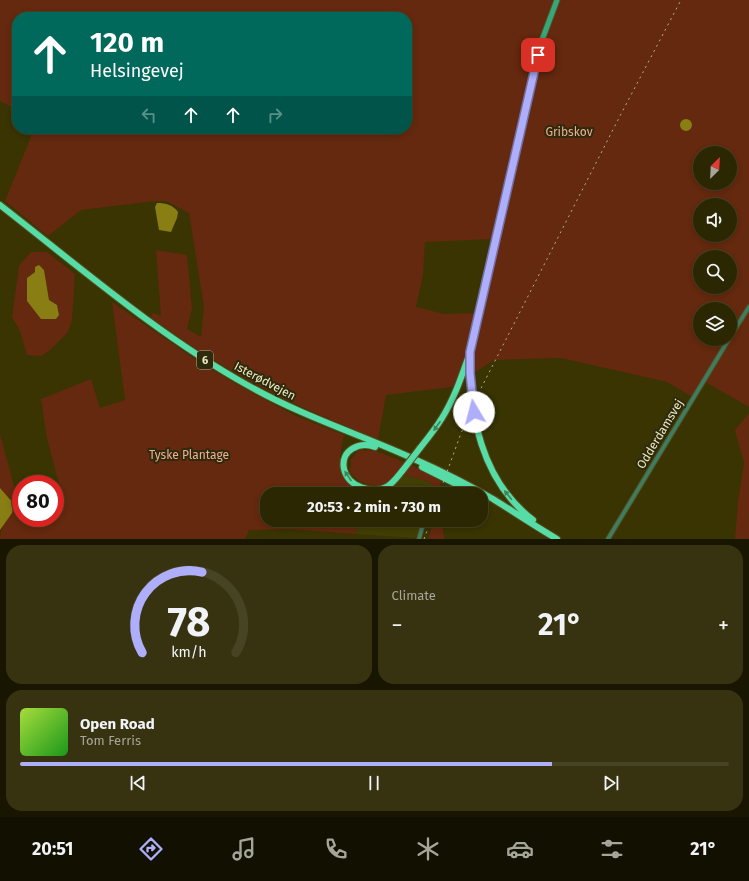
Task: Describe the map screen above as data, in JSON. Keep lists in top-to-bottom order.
{
  "streets": {
    "highway": ["6", "Isterødvejen"],
    "street": ["Odderdamsvej"]
  },
  "parks": ["Gribskov", "Tyske Plantage"],
  "north": "top right",
  "page": {
    "turn": ["120 m", "Helsingevej"],
    "limit": "80",
    "trip": "20:53 · 2 min · 730 m",
    "tile": "Climate",
    "heat": ["−", "21°", "+"],
    "song": ["Open Road", "Tom Ferris"],
    "tabs": ["20:51", "21°"],
    "gauge": ["78", "km/h"]
  }
}
